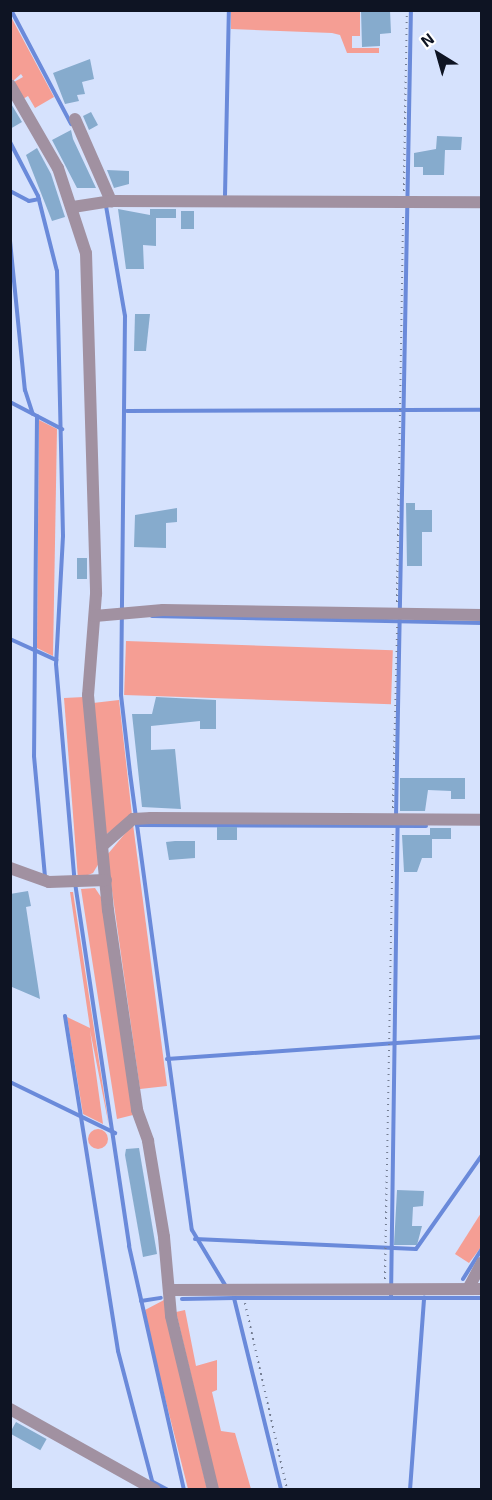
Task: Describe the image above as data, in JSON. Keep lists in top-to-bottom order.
{
  "north": "top left"
}
